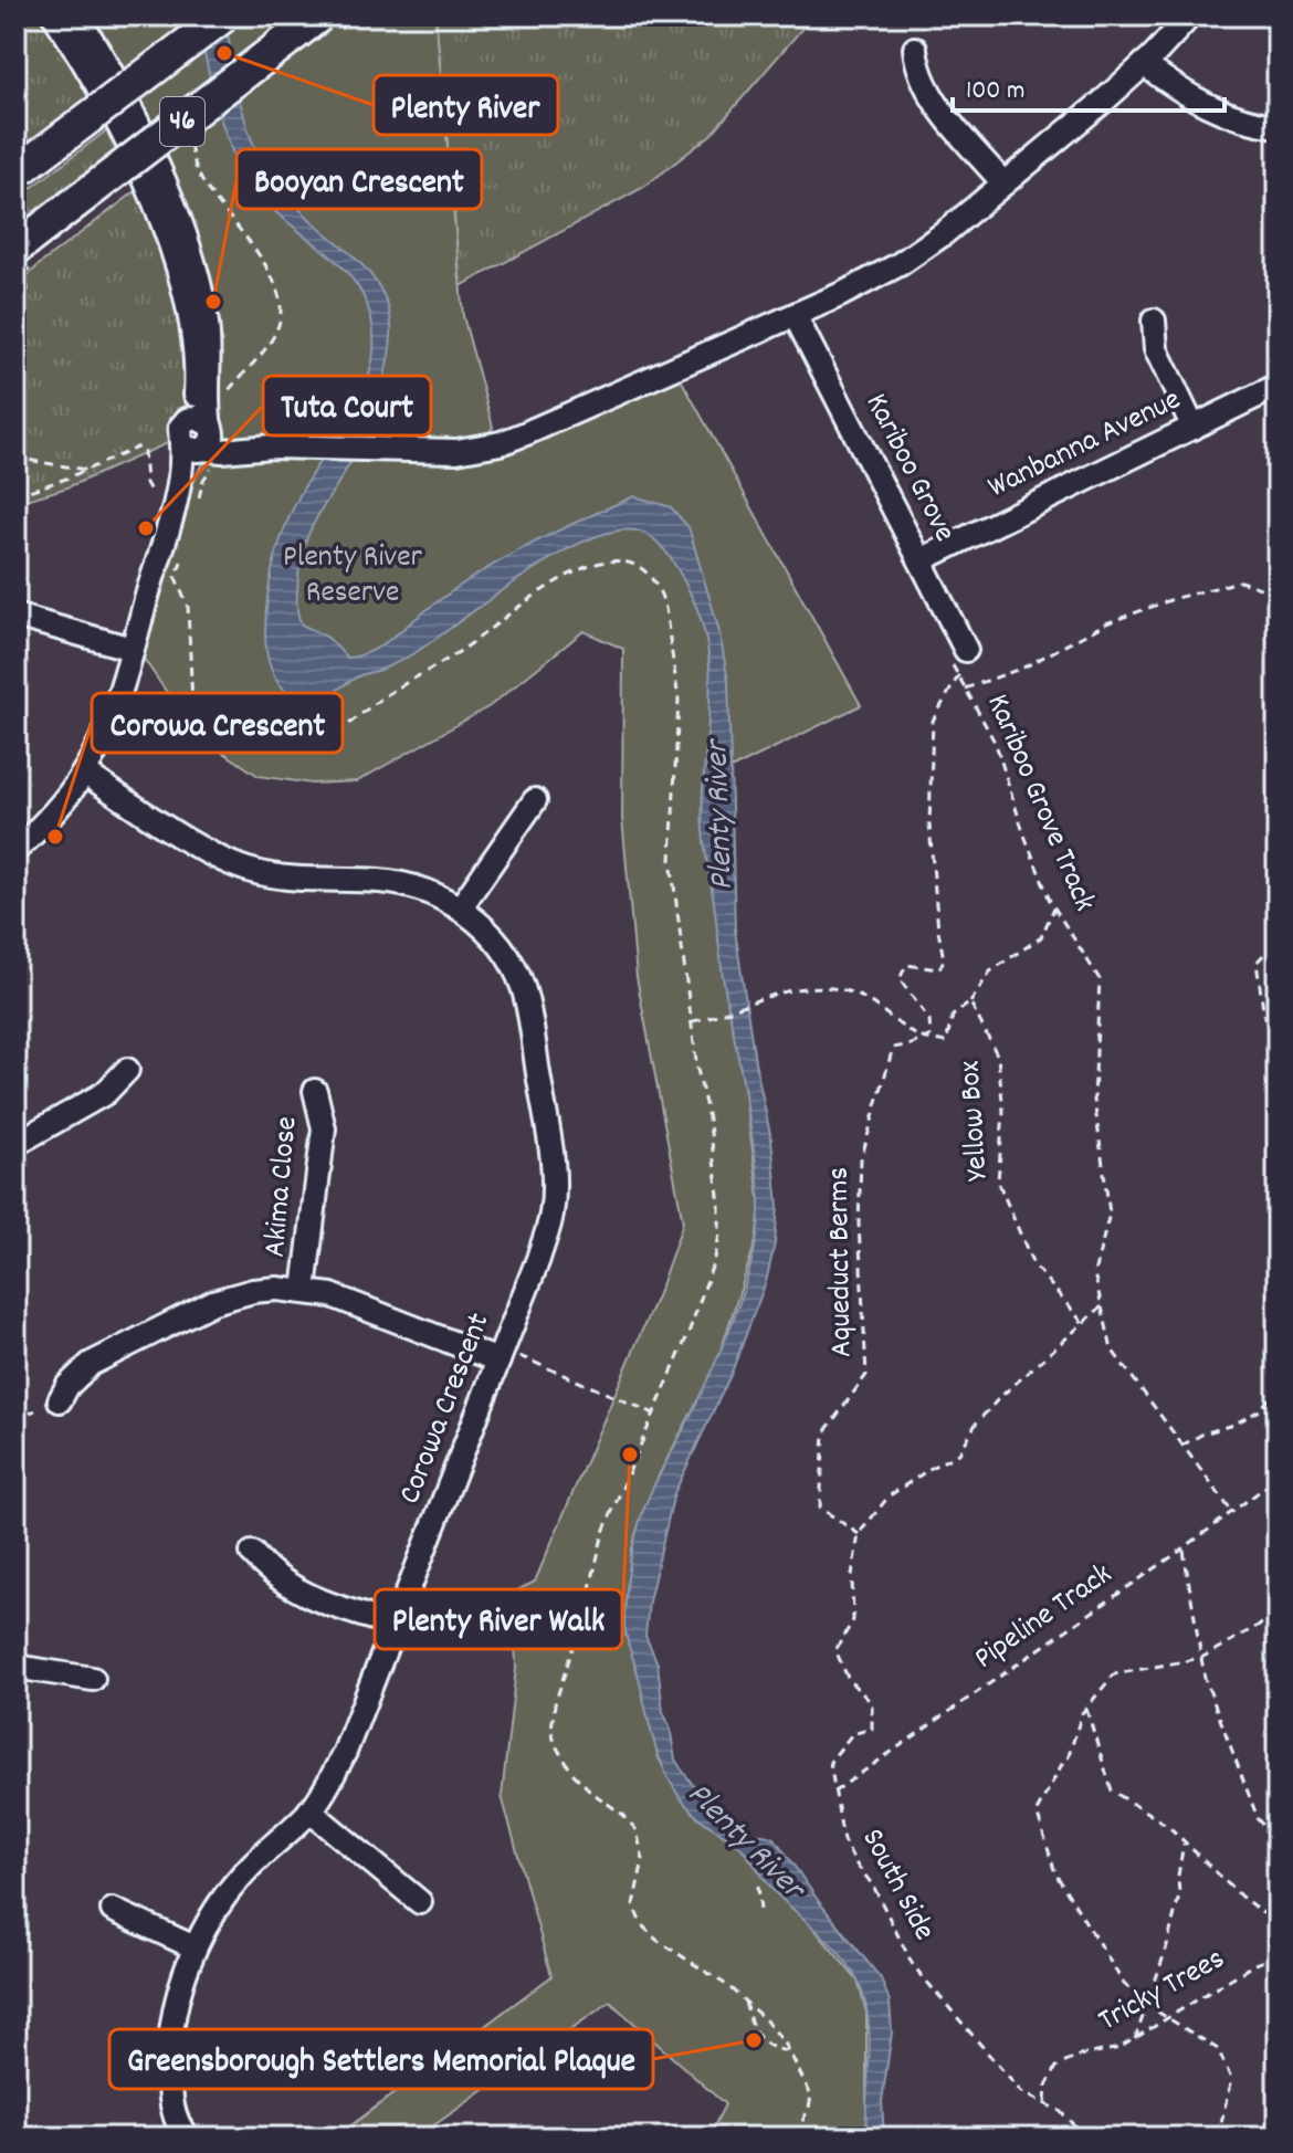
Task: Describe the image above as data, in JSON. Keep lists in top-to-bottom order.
{
  "streets": {
    "highway": ["46"],
    "street": [
      "Wanbanna Avenue",
      "Kariboo Grove",
      "Akima Close",
      "Corowa Crescent"
    ],
    "path": [
      "Kariboo Grove Track",
      "Yellow Box",
      "Aqueduct Berms",
      "Pipeline Track",
      "South Side",
      "Tricky Trees"
    ]
  },
  "crossings": [
    ["Wanbanna Avenue", "Kariboo Grove"],
    ["Kariboo Grove", "Kariboo Grove Track"],
    ["Kariboo Grove Track", "Yellow Box"],
    ["Kariboo Grove Track", "Pipeline Track"],
    ["Kariboo Grove Track", "South Side"],
    ["Yellow Box", "Aqueduct Berms"],
    ["Yellow Box", "South Side"],
    ["Aqueduct Berms", "South Side"],
    ["Pipeline Track", "South Side"],
    ["South Side", "Tricky Trees"]
  ],
  "water": ["Plenty River"],
  "parks": ["Plenty River Reserve"],
  "places": [
    "Plenty River",
    "Booyan Crescent",
    "Tuta Court",
    "Corowa Crescent",
    "Plenty River Walk",
    "Greensborough Settlers Memorial Plaque"
  ],
  "scale_bar": "100 m"
}
